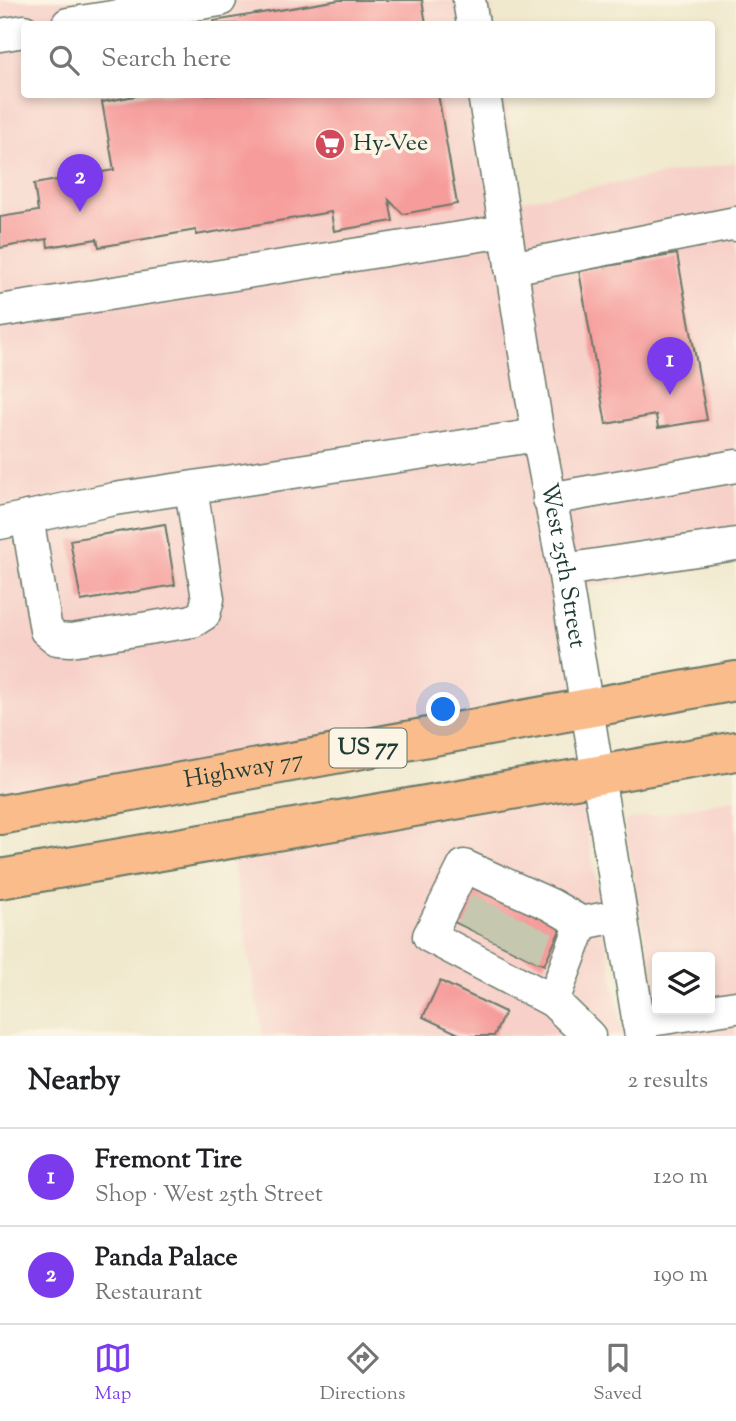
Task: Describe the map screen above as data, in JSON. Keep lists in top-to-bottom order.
{
  "streets": {
    "highway": ["US 77", "Highway 77"],
    "street": ["West 25th Street"]
  },
  "crossings": [
    ["West 25th Street", "Highway 77"]
  ],
  "places": {
    "supermarket": ["Hy-Vee"]
  },
  "page": {
    "search": "Search here",
    "pins": ["2", "1"],
    "heading": ["Nearby", "2 results"],
    "list": [
      {
        "mark": "1",
        "name": "Fremont Tire",
        "note": "Shop · West 25th Street",
        "value": "120 m"
      },
      {
        "mark": "2",
        "name": "Panda Palace",
        "note": "Restaurant",
        "value": "190 m"
      }
    ],
    "nav": ["Map", "Directions", "Saved"]
  }
}
